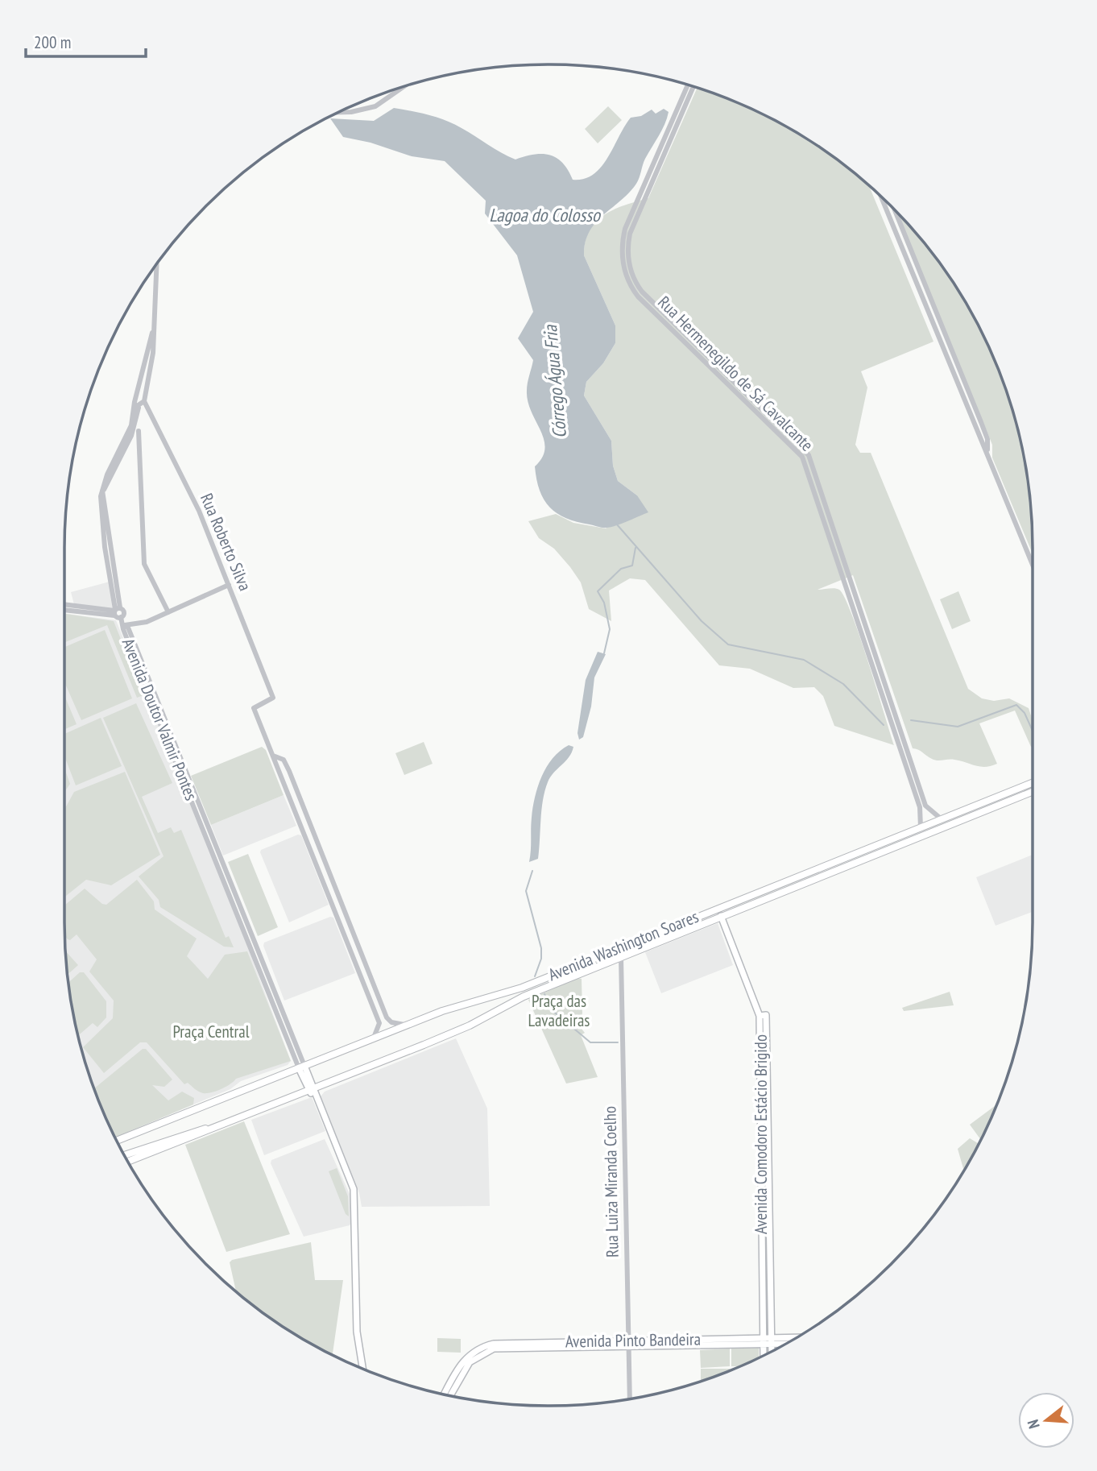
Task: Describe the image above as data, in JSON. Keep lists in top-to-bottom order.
{
  "streets": {
    "highway": ["Avenida Washington Soares"],
    "main road": ["Avenida Doutor Valmir Pontes", "Avenida Comodoro Estácio Brigido", "Avenida Pinto Bandeira"],
    "street": ["Rua Hermenegildo de Sá Cavalcante", "Rua Roberto Silva", "Rua Luiza Miranda Coelho"]
  },
  "crossings": [
    ["Rua Hermenegildo de Sá Cavalcante", "Avenida Washington Soares"],
    ["Avenida Doutor Valmir Pontes", "Avenida Washington Soares"],
    ["Avenida Washington Soares", "Avenida Comodoro Estácio Brigido"],
    ["Avenida Washington Soares", "Rua Luiza Miranda Coelho"],
    ["Avenida Comodoro Estácio Brigido", "Avenida Pinto Bandeira"],
    ["Rua Luiza Miranda Coelho", "Avenida Pinto Bandeira"]
  ],
  "water": ["Lagoa do Colosso", "Córrego Água Fria"],
  "parks": ["Praça das Lavadeiras", "Praça Central"],
  "scale_bar": "200 m",
  "north": "left"
}
